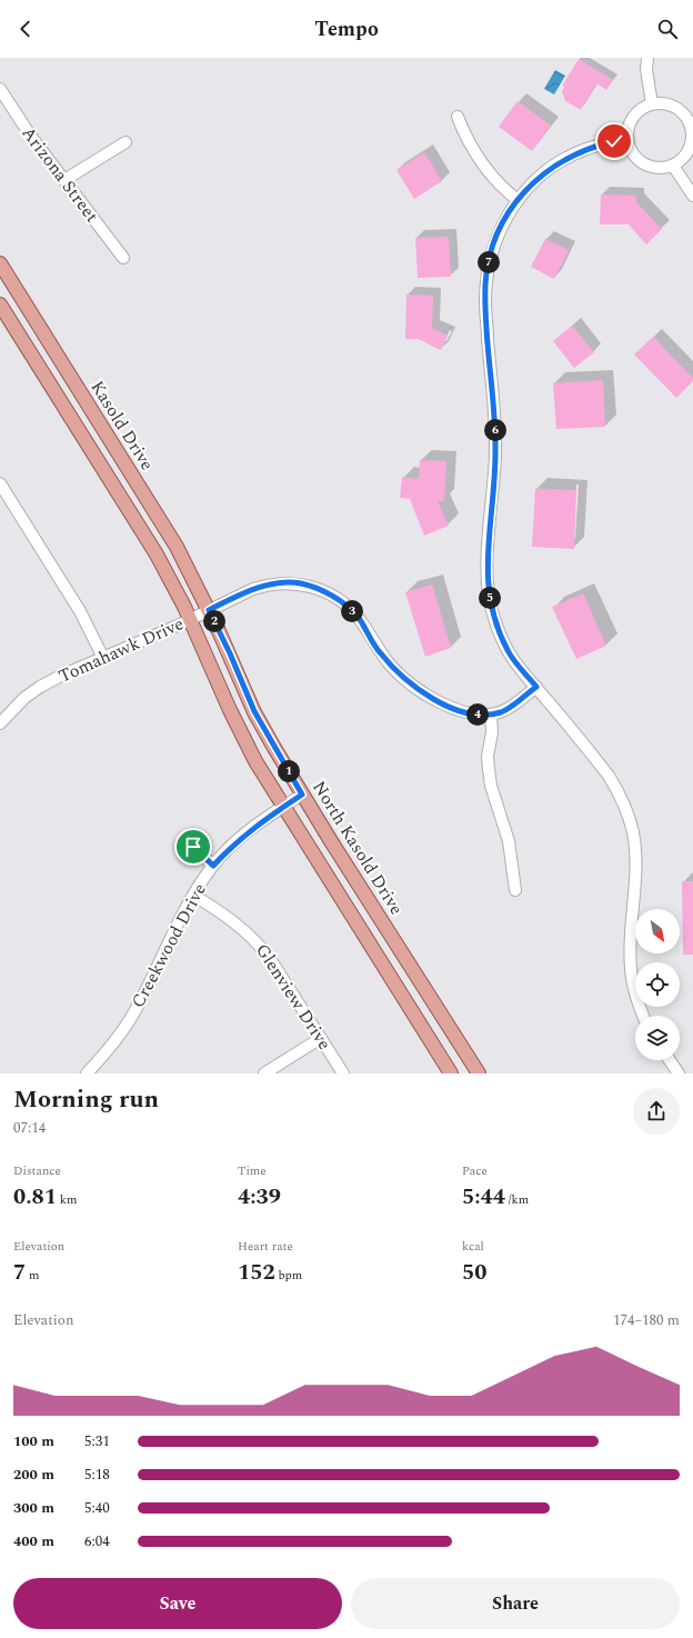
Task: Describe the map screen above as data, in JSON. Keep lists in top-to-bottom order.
{
  "streets": {
    "main road": ["Kasold Drive", "North Kasold Drive"],
    "street": [
      "Arizona Street",
      "Tomahawk Drive",
      "Creekwood Drive",
      "Glenview Drive"
    ]
  },
  "crossings": [
    ["Kasold Drive", "Tomahawk Drive"],
    ["Kasold Drive", "North Kasold Drive"],
    ["Tomahawk Drive", "North Kasold Drive"],
    ["North Kasold Drive", "Creekwood Drive"],
    ["Creekwood Drive", "Glenview Drive"]
  ],
  "north": "bottom right",
  "page": {
    "header": "Tempo",
    "pins": [
      "7",
      "6",
      "5",
      "3",
      "2",
      "4",
      "1"
    ],
    "heading": ["Morning run", "07:14"],
    "stats": [
      ["Distance", "0.81 km"],
      ["Time", "4:39"],
      ["Pace", "5:44 /km"],
      ["Elevation", "7 m"],
      ["Heart rate", "152 bpm"],
      ["kcal", "50"]
    ],
    "chart": ["Elevation", "174–180 m"],
    "list": [
      {
        "name": "100 m",
        "note": "5:31"
      },
      {
        "name": "200 m",
        "note": "5:18"
      },
      {
        "name": "300 m",
        "note": "5:40"
      },
      {
        "name": "400 m",
        "note": "6:04"
      }
    ],
    "buttons": ["Save", "Share"]
  }
}
